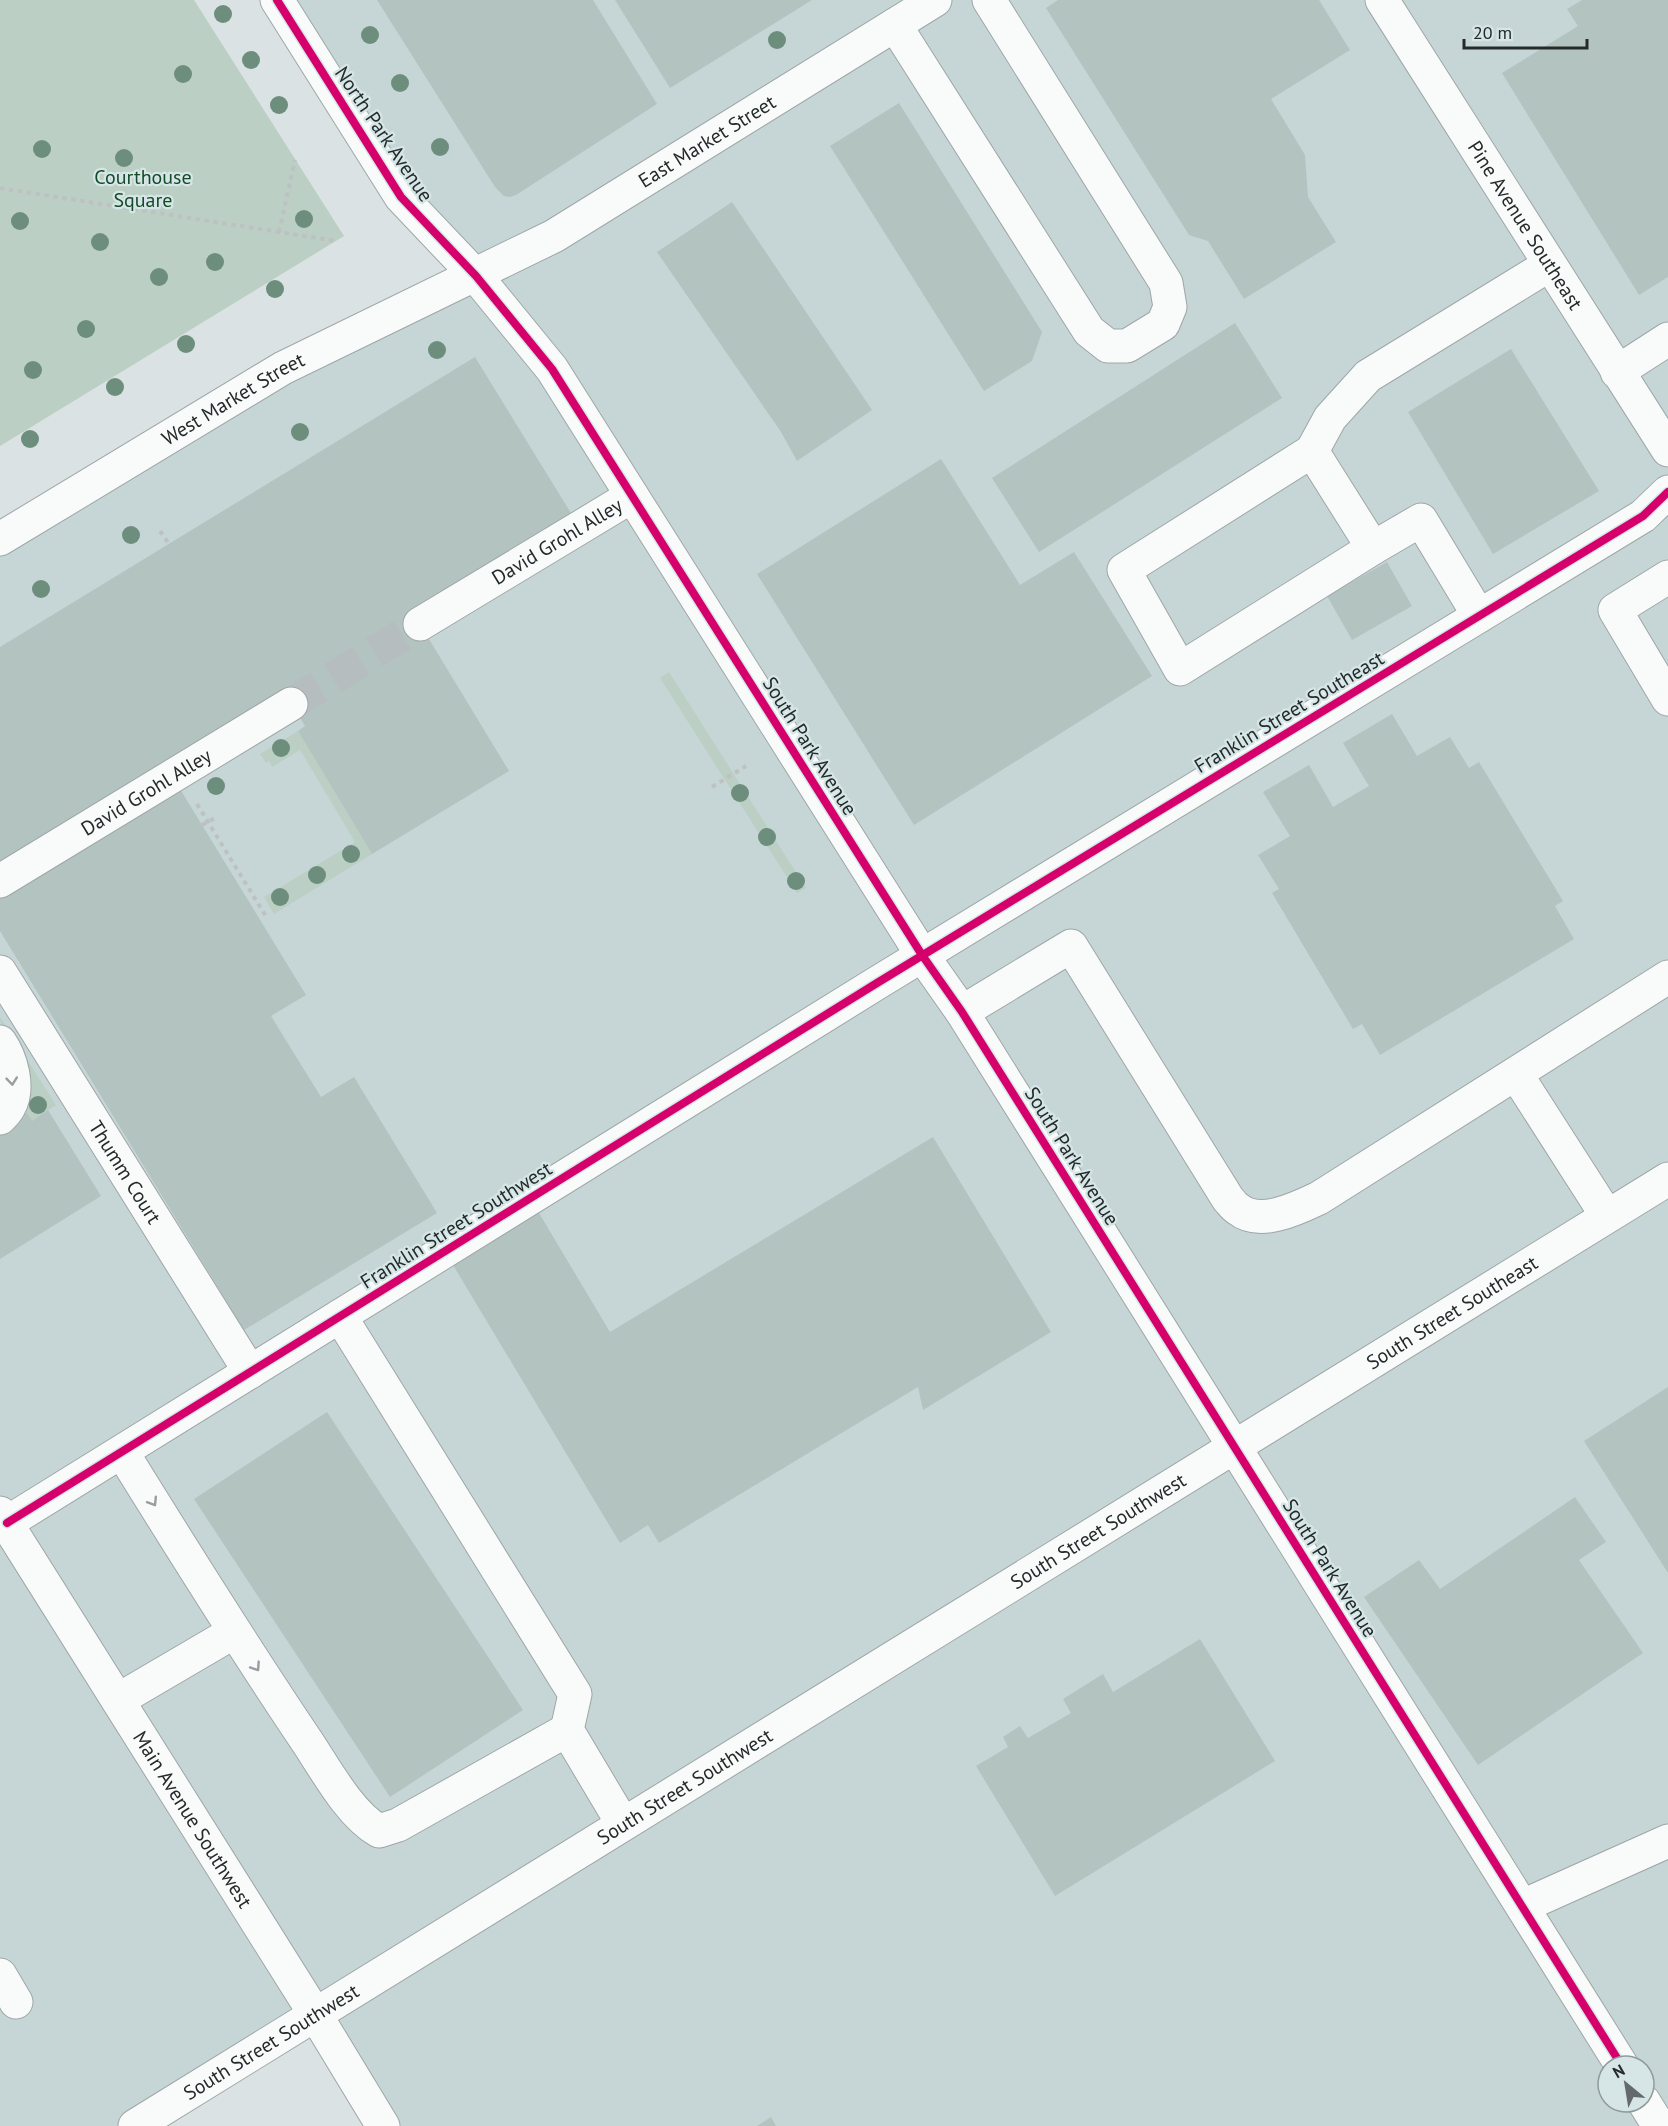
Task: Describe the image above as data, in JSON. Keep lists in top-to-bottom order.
{
  "streets": {
    "street": [
      "North Park Avenue",
      "East Market Street",
      "Pine Avenue Southeast",
      "West Market Street",
      "David Grohl Alley",
      "Franklin Street Southeast",
      "South Park Avenue",
      "Thumm Court",
      "Franklin Street Southwest",
      "South Street Southeast",
      "South Street Southwest",
      "Main Avenue Southwest"
    ]
  },
  "crossings": [
    ["North Park Avenue", "East Market Street"],
    ["North Park Avenue", "West Market Street"],
    ["North Park Avenue", "South Park Avenue"],
    ["East Market Street", "West Market Street"],
    ["East Market Street", "South Park Avenue"],
    ["West Market Street", "South Park Avenue"],
    ["David Grohl Alley", "South Park Avenue"],
    ["Franklin Street Southeast", "South Park Avenue"],
    ["Franklin Street Southeast", "Franklin Street Southwest"],
    ["South Park Avenue", "Franklin Street Southwest"],
    ["South Park Avenue", "South Street Southeast"],
    ["South Park Avenue", "South Street Southwest"],
    ["Thumm Court", "Franklin Street Southwest"],
    ["Franklin Street Southwest", "Main Avenue Southwest"],
    ["South Street Southeast", "South Street Southwest"],
    ["South Street Southwest", "Main Avenue Southwest"]
  ],
  "parks": ["Courthouse Square"],
  "scale_bar": "20 m",
  "north": "top left"
}
